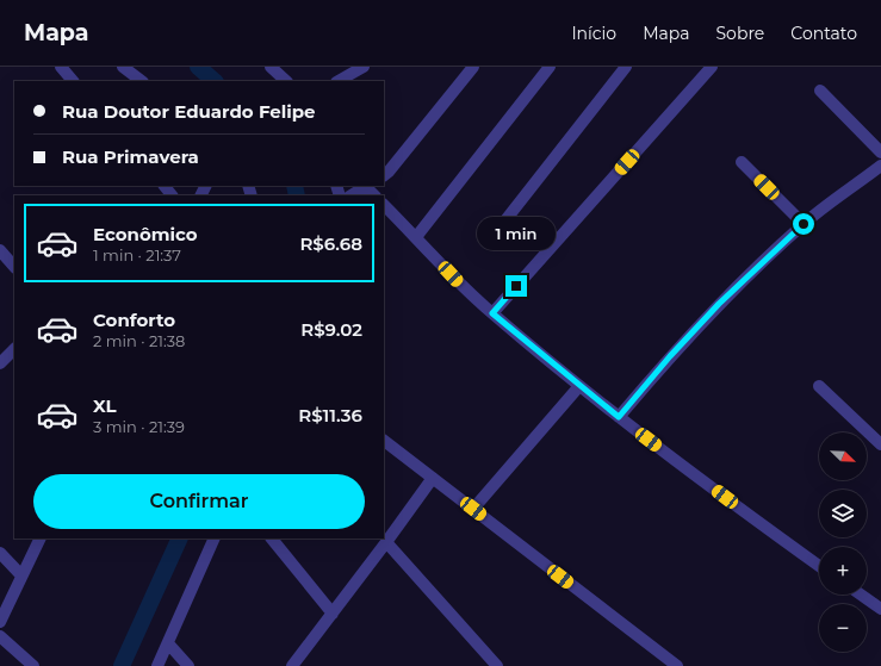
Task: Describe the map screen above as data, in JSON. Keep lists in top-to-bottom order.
{
  "north": "bottom right",
  "page": {
    "header": "Mapa",
    "nav": [
      "Início",
      "Mapa",
      "Sobre",
      "Contato"
    ],
    "banner": ["Rua Doutor Eduardo Felipe", "Rua Primavera"],
    "list": [
      {
        "name": "Econômico",
        "note": "1 min · 21:37",
        "value": "R$6.68"
      },
      {
        "name": "Conforto",
        "note": "2 min · 21:38",
        "value": "R$9.02"
      },
      {
        "name": "XL",
        "note": "3 min · 21:39",
        "value": "R$11.36"
      }
    ],
    "bubble": "1 min",
    "map_buttons": ["+", "−"],
    "buttons": "Confirmar"
  }
}
